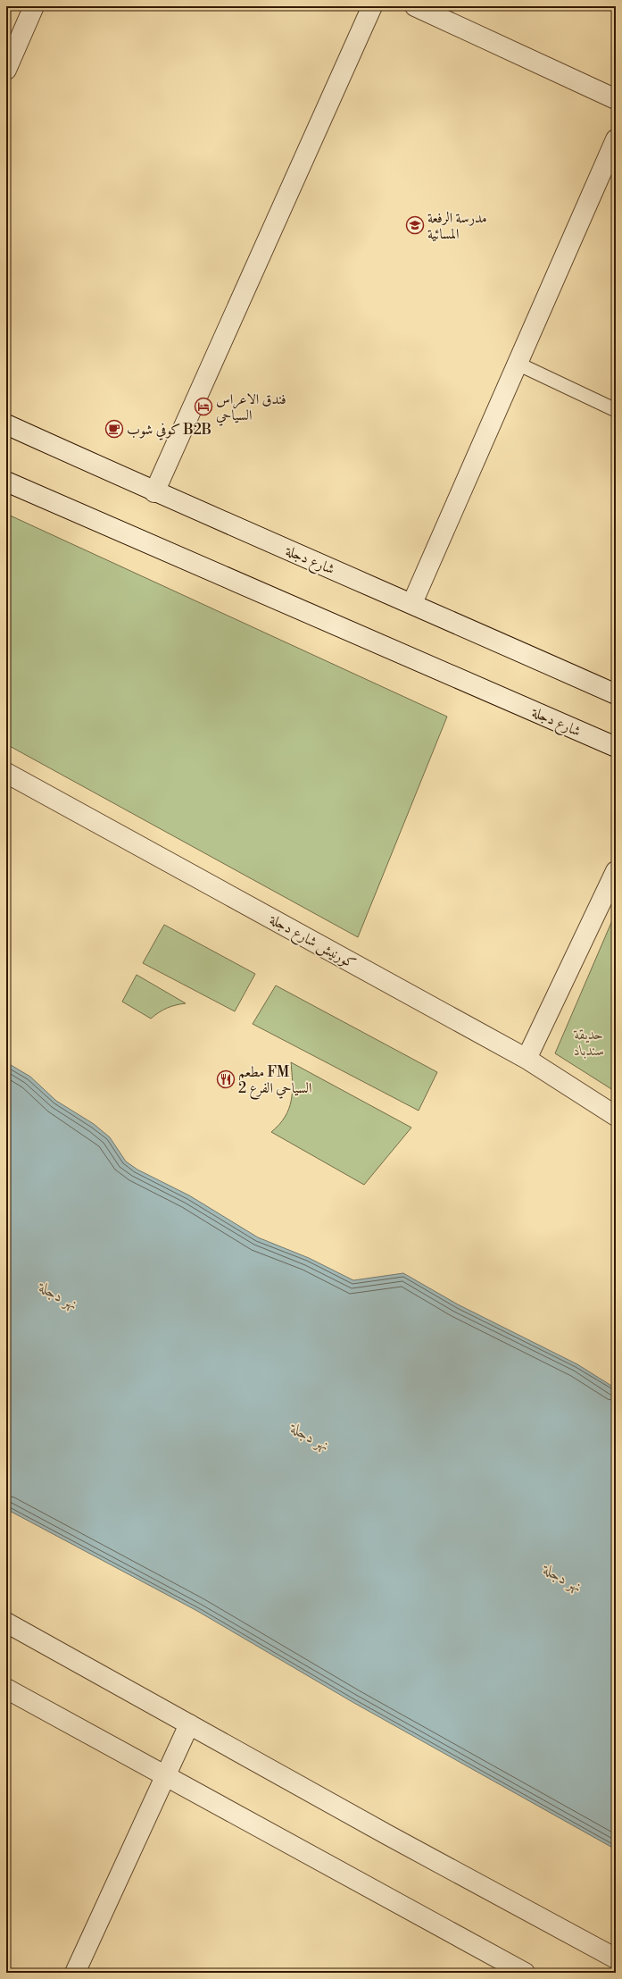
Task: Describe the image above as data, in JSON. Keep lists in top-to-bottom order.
{
  "streets": {
    "street": ["شارع دجلة", "كورنيش شارع دجلة"]
  },
  "water": ["نهر دجلة"],
  "parks": ["حديقة سندباد"],
  "places": {
    "school or university": ["مدرسة الرفعة المسائية"],
    "hotel": ["فندق الاعراس السياحي"],
    "cafe": ["كوفي شوب B2B"],
    "restaurant": ["مطعم FM السياحي الفرع 2"]
  }
}
